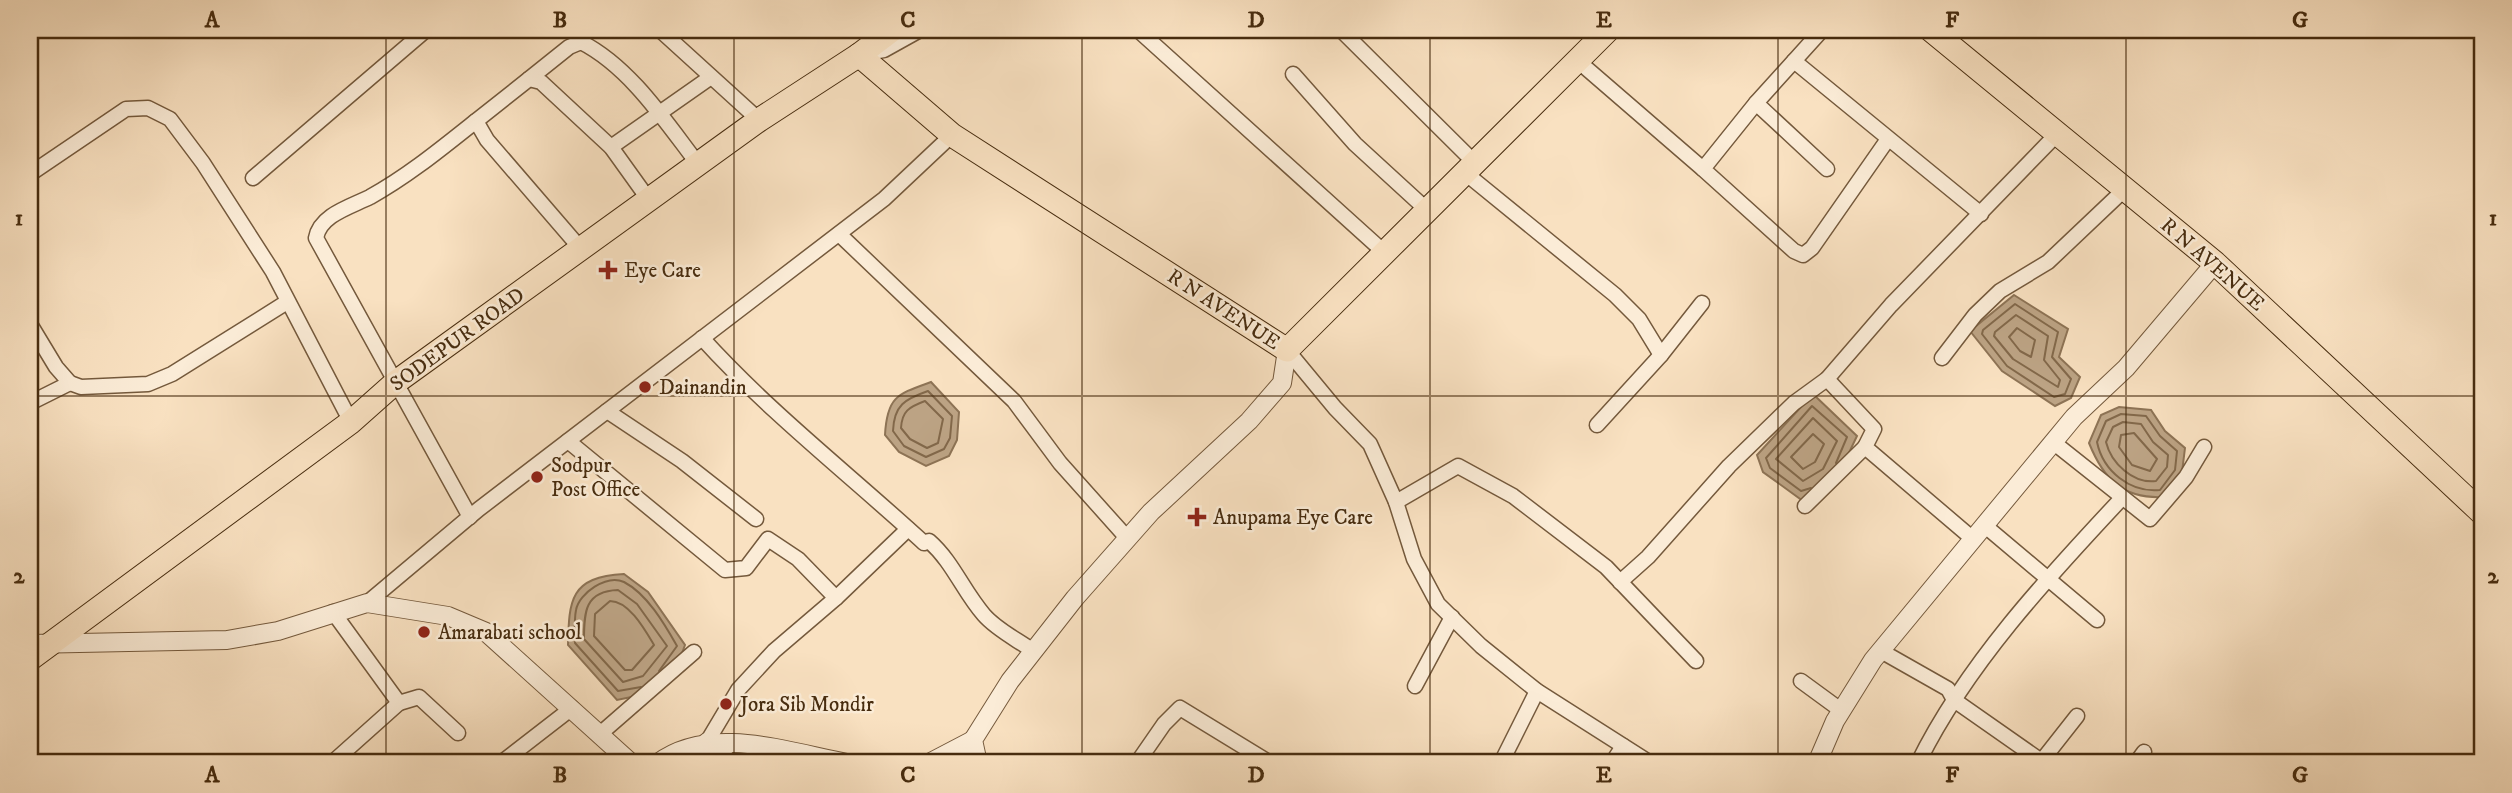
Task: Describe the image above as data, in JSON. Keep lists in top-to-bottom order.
{
  "streets": {
    "main road": ["R N AVENUE", "SODEPUR ROAD"]
  },
  "crossings": [
    ["R N AVENUE", "SODEPUR ROAD"]
  ],
  "places": {
    "health": ["Eye Care", "Anupama Eye Care"],
    "other": [
      "Dainandin",
      "Sodpur Post Office",
      "Amarabati school",
      "Jora Sib Mondir"
    ]
  },
  "grid": {
    "columns": [
      "A",
      "B",
      "C",
      "D",
      "E",
      "F",
      "G"
    ],
    "rows": ["1", "2"]
  }
}
